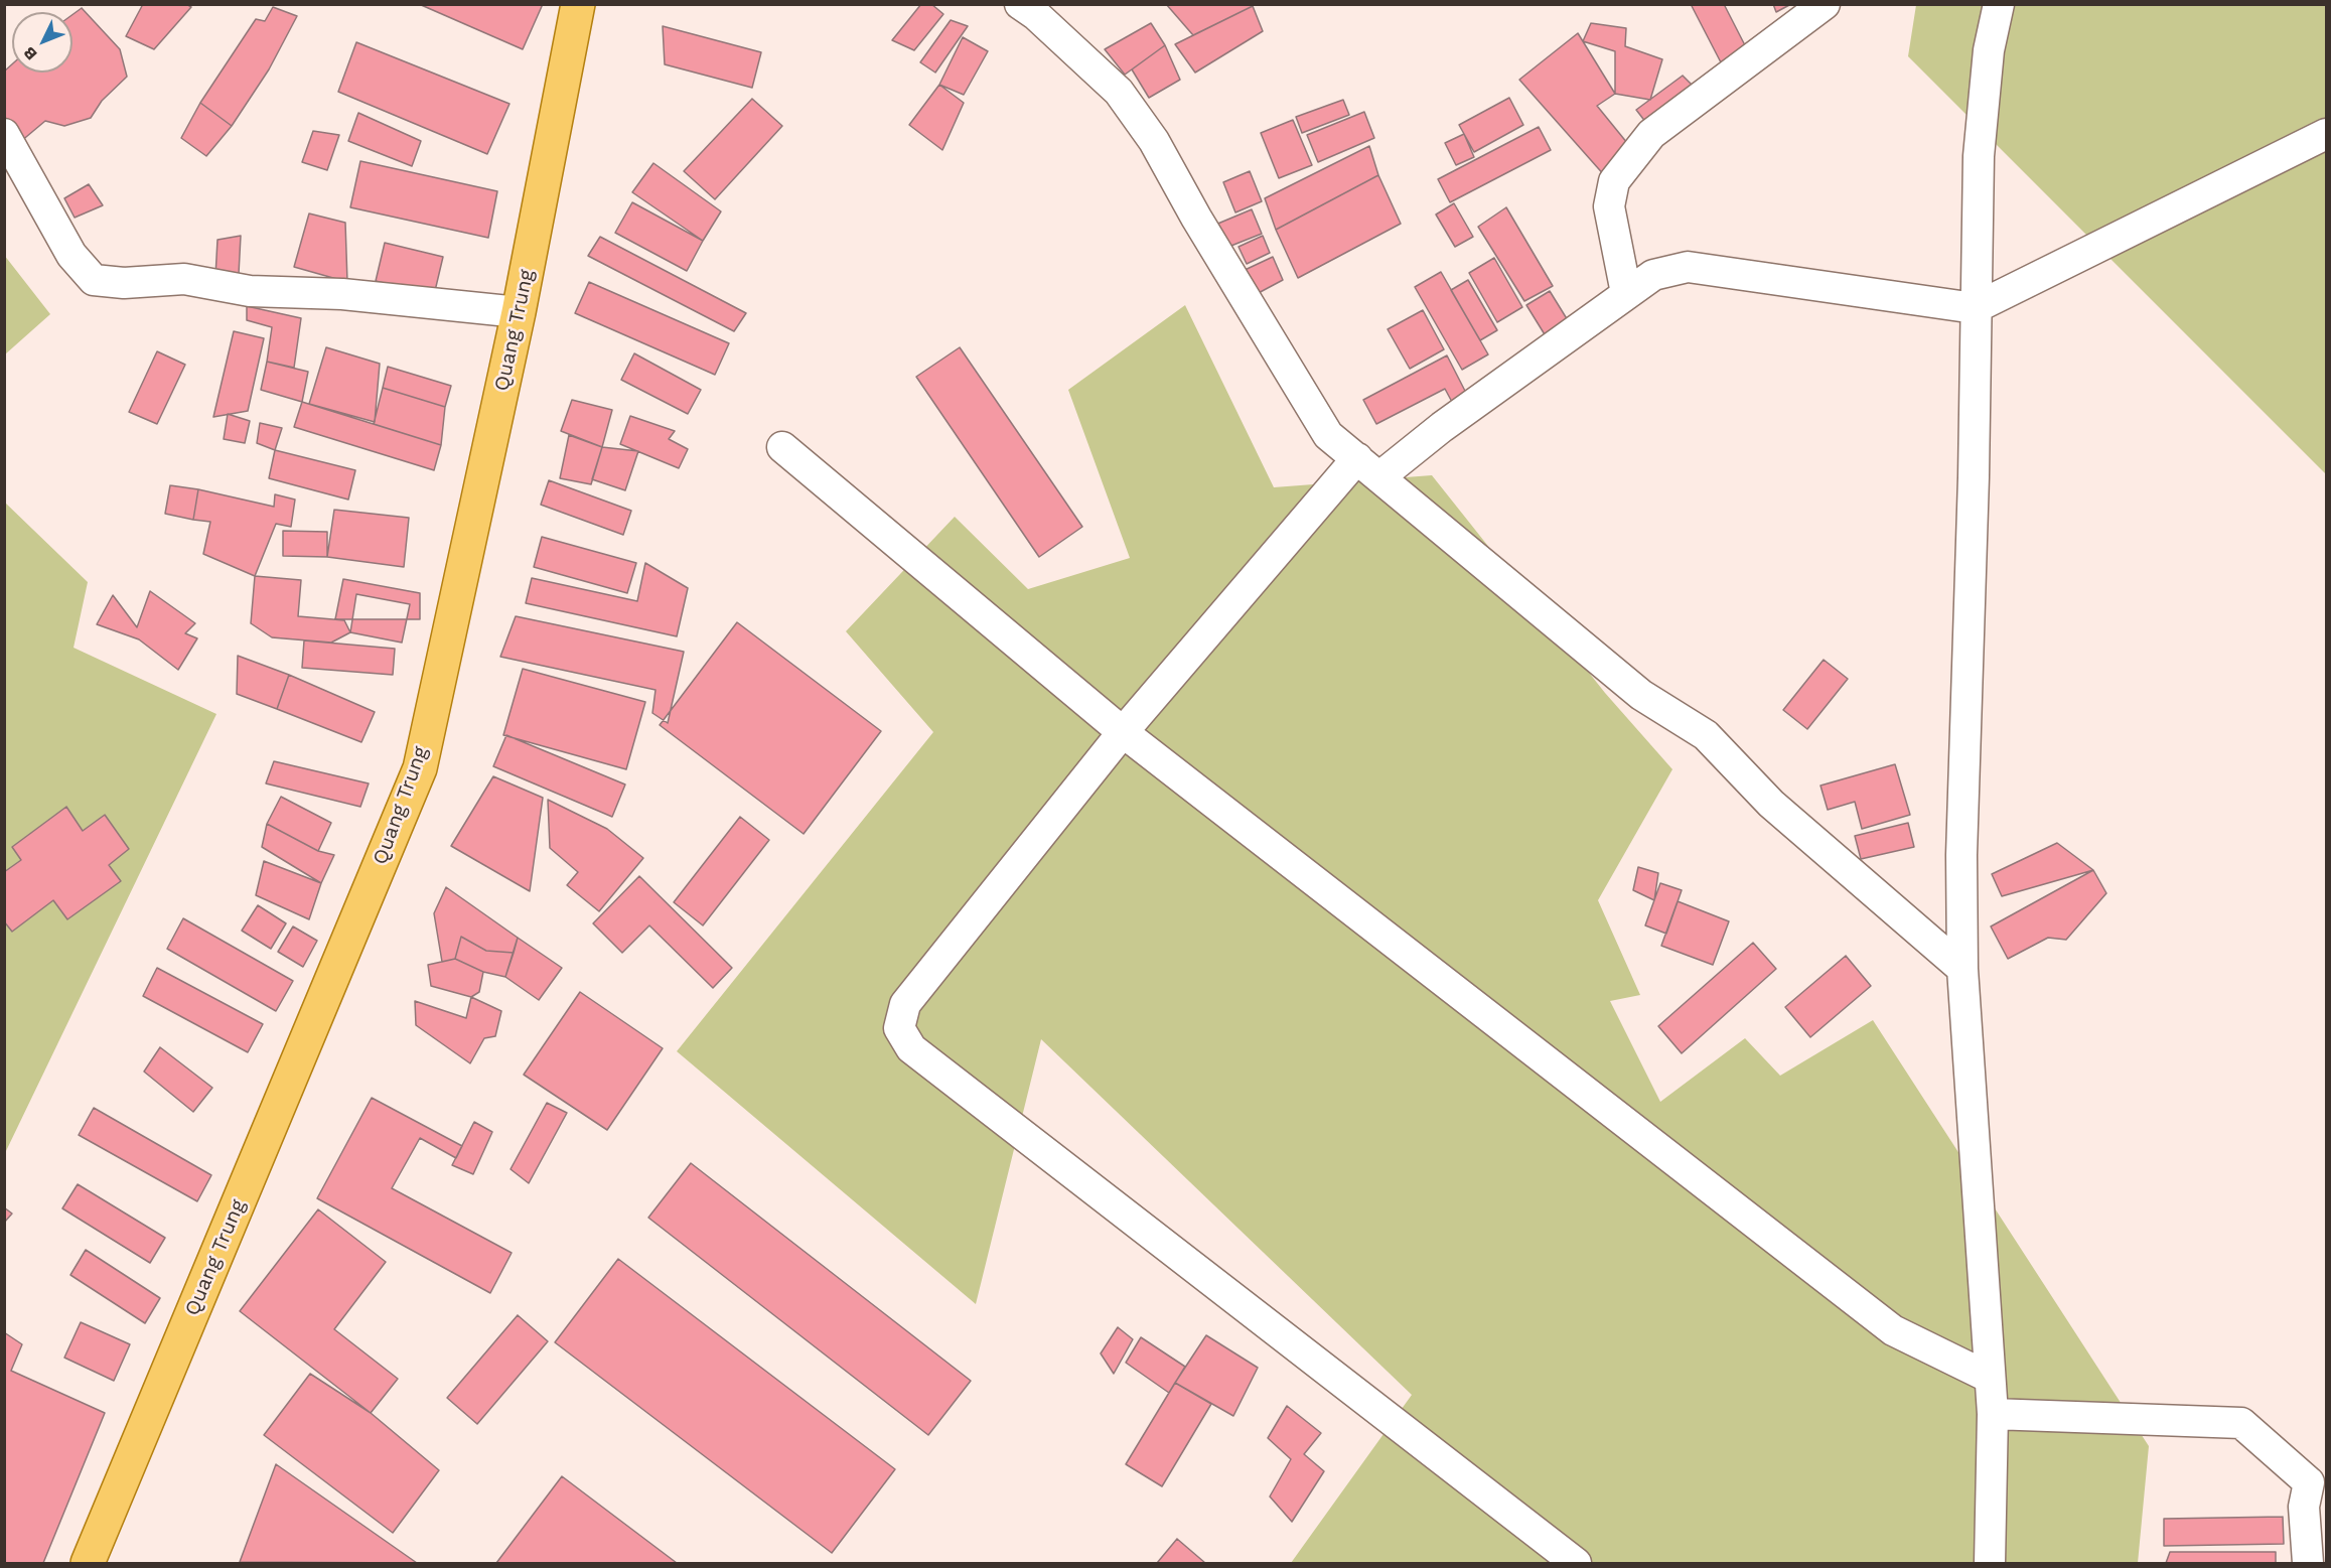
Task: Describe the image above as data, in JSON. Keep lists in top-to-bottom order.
{
  "streets": {
    "main road": ["Quang Trung"]
  },
  "north": "bottom left"
}
